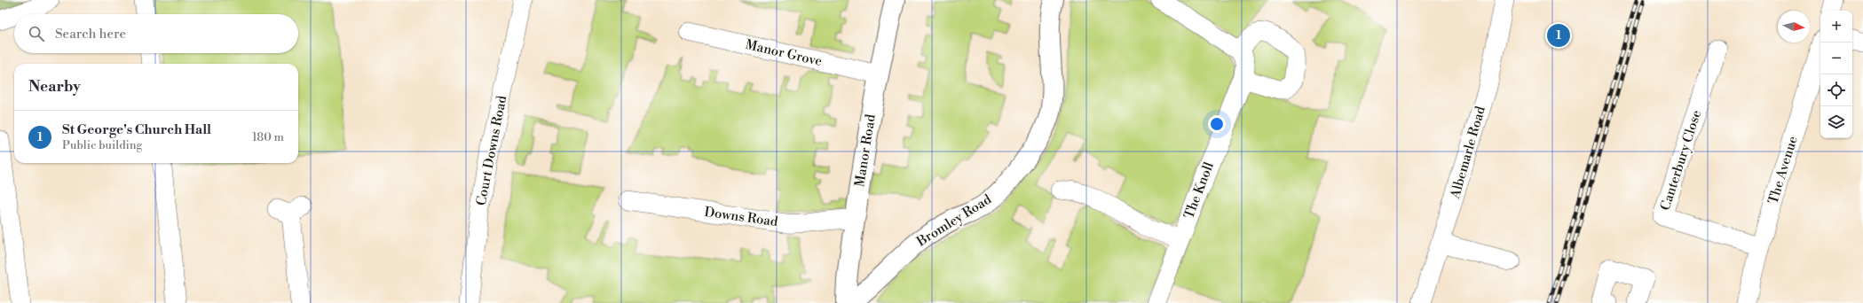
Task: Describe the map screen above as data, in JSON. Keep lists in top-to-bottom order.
{
  "streets": {
    "main road": ["Manor Road", "Bromley Road"],
    "street": [
      "Manor Grove",
      "Court Downs Road",
      "Albemarle Road",
      "Canterbury Close",
      "The Avenue",
      "The Knoll",
      "Downs Road"
    ]
  },
  "crossings": [
    ["Manor Grove", "Manor Road"],
    ["Manor Road", "Downs Road"],
    ["Canterbury Close", "The Avenue"]
  ],
  "north": "right",
  "page": {
    "map_buttons": ["+", "−"],
    "search": "Search here",
    "pins": "1",
    "heading": "Nearby",
    "list": [
      {
        "mark": "1",
        "name": "St George's Church Hall",
        "note": "Public building",
        "value": "180 m"
      }
    ]
  }
}
